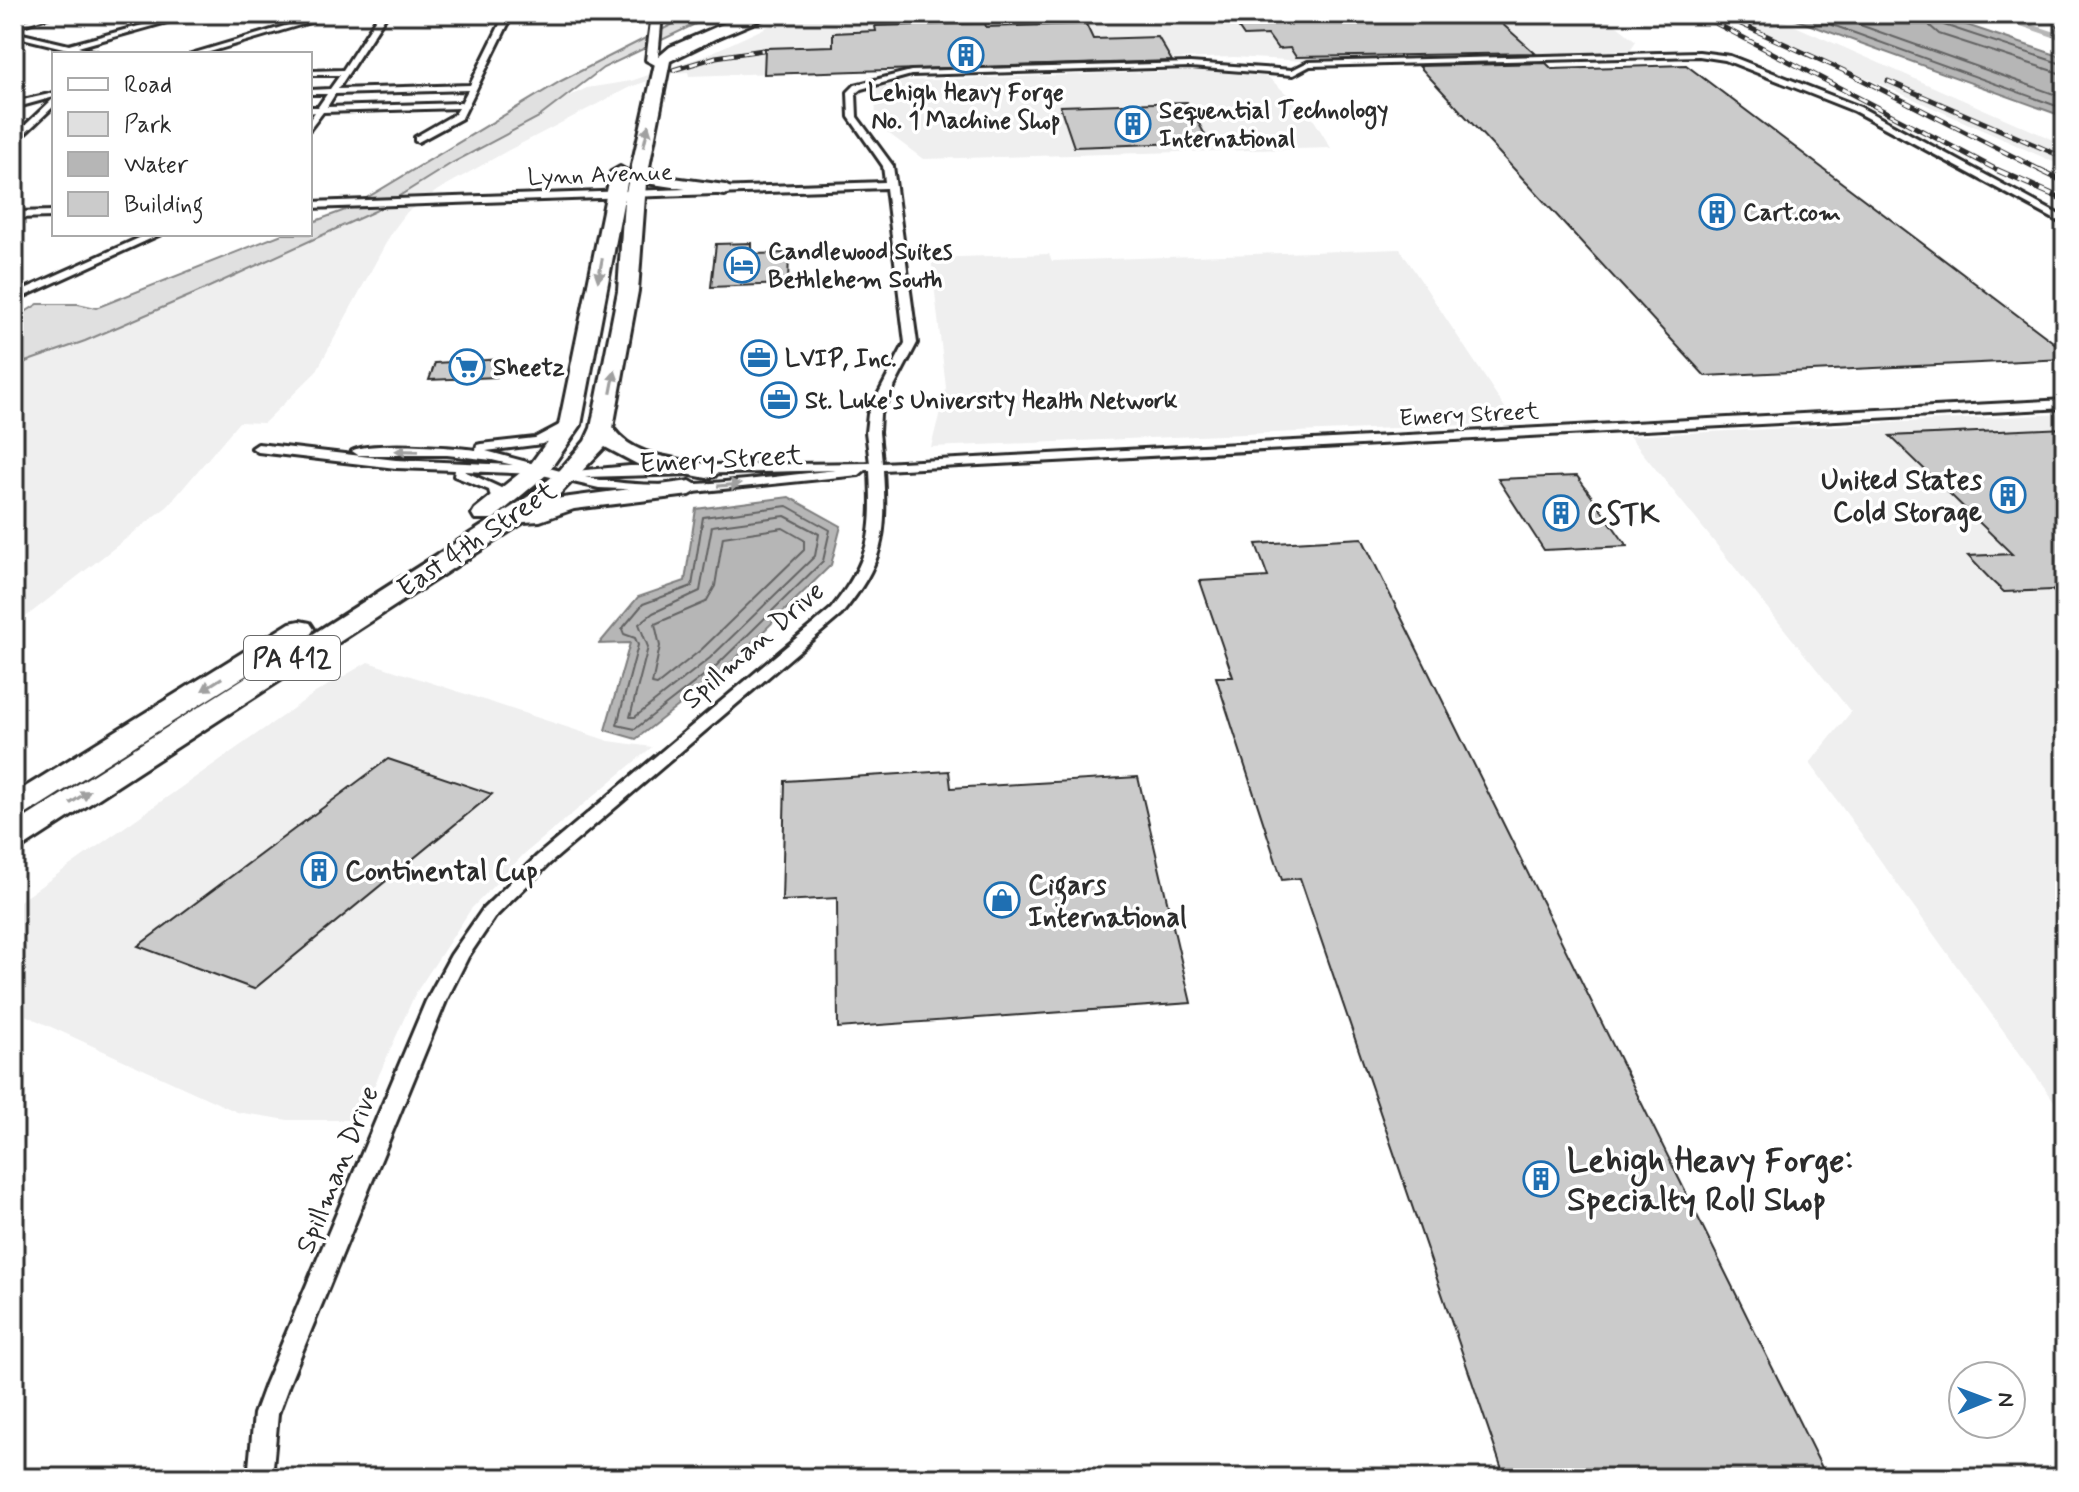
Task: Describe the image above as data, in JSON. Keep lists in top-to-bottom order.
{
  "streets": {
    "highway": ["East 4th Street", "PA 412"],
    "street": ["Lynn Avenue", "Emery Street", "Spillman Drive"]
  },
  "crossings": [
    ["Lynn Avenue", "East 4th Street"],
    ["Lynn Avenue", "Spillman Drive"],
    ["Emery Street", "East 4th Street"],
    ["Emery Street", "Spillman Drive"]
  ],
  "places": {
    "building": [
      "Lehigh Heavy Forge No. 1 Machine Shop",
      "Sequential Technology International",
      "Cart.com",
      "United States Cold Storage",
      "CSTK",
      "Continental Cup",
      "Lehigh Heavy Forge: Specialty Roll Shop"
    ],
    "hotel": ["Candlewood Suites Bethlehem South"],
    "office": ["LVIP, Inc.", "St. Luke's University Health Network"],
    "supermarket": ["Sheetz"],
    "shop": ["Cigars International"]
  },
  "legend": [
    "Road",
    "Park",
    "Water",
    "Building"
  ],
  "north": "right"
}
